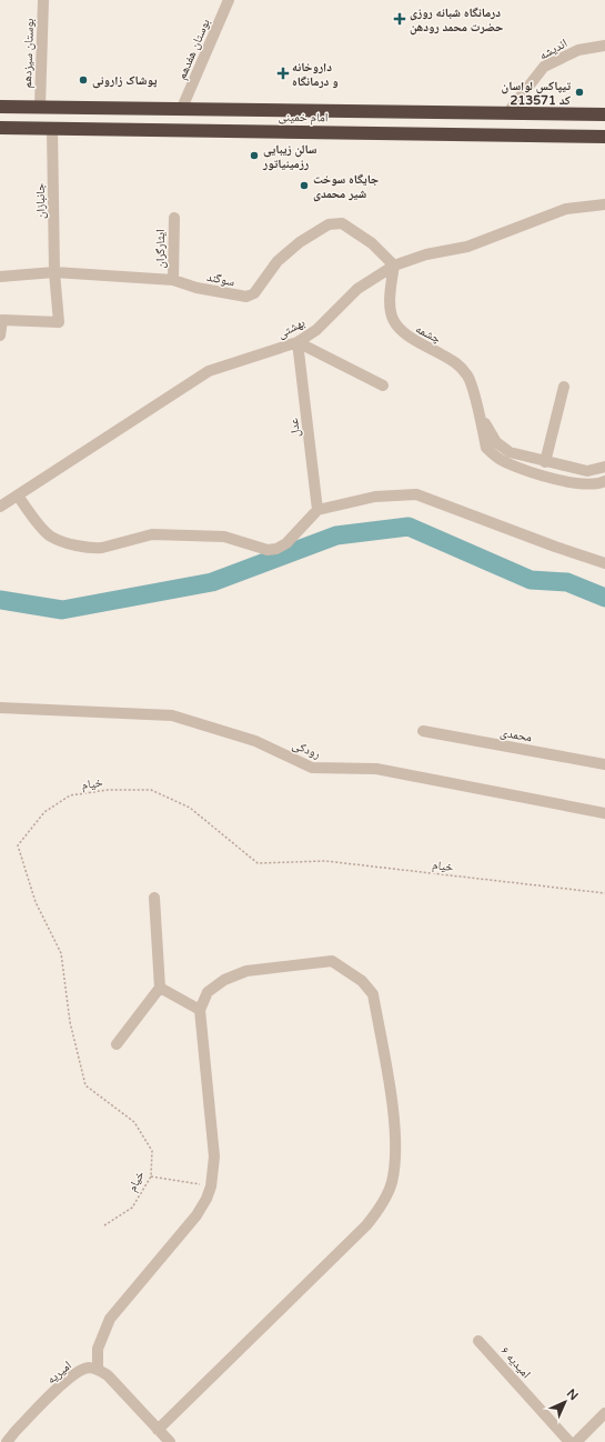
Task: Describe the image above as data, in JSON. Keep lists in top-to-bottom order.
{
  "streets": {
    "highway": ["امام خمینی"],
    "street": [
      "بوستان هفدهم",
      "اندیشه",
      "بوستان سیزدهم",
      "جانبازان",
      "ایثارگران",
      "سوگند",
      "بهشتی",
      "چشمه",
      "عدل",
      "محمدی",
      "رودکی",
      "امیدیه ۶",
      "امیریه"
    ],
    "path": ["خیام"]
  },
  "crossings": [
    ["بوستان هفدهم", "امام خمینی"],
    ["اندیشه", "امام خمینی"],
    ["بوستان سیزدهم", "امام خمینی"],
    ["امام خمینی", "جانبازان"],
    ["جانبازان", "سوگند"],
    ["ایثارگران", "سوگند"],
    ["سوگند", "بهشتی"],
    ["سوگند", "چشمه"],
    ["بهشتی", "چشمه"],
    ["بهشتی", "عدل"]
  ],
  "places": {
    "health": ["درمانگاه شبانه روزی حضرت محمد رودهن", "داروخانه و درمانگاه"],
    "other": [
      "پوشاک زارونی",
      "تیپاکس لواسان کد 213571",
      "سالن زیبایی رزمینیاتور",
      "جایگاه سوخت شیر محمدی"
    ]
  },
  "north": "top right"
}
